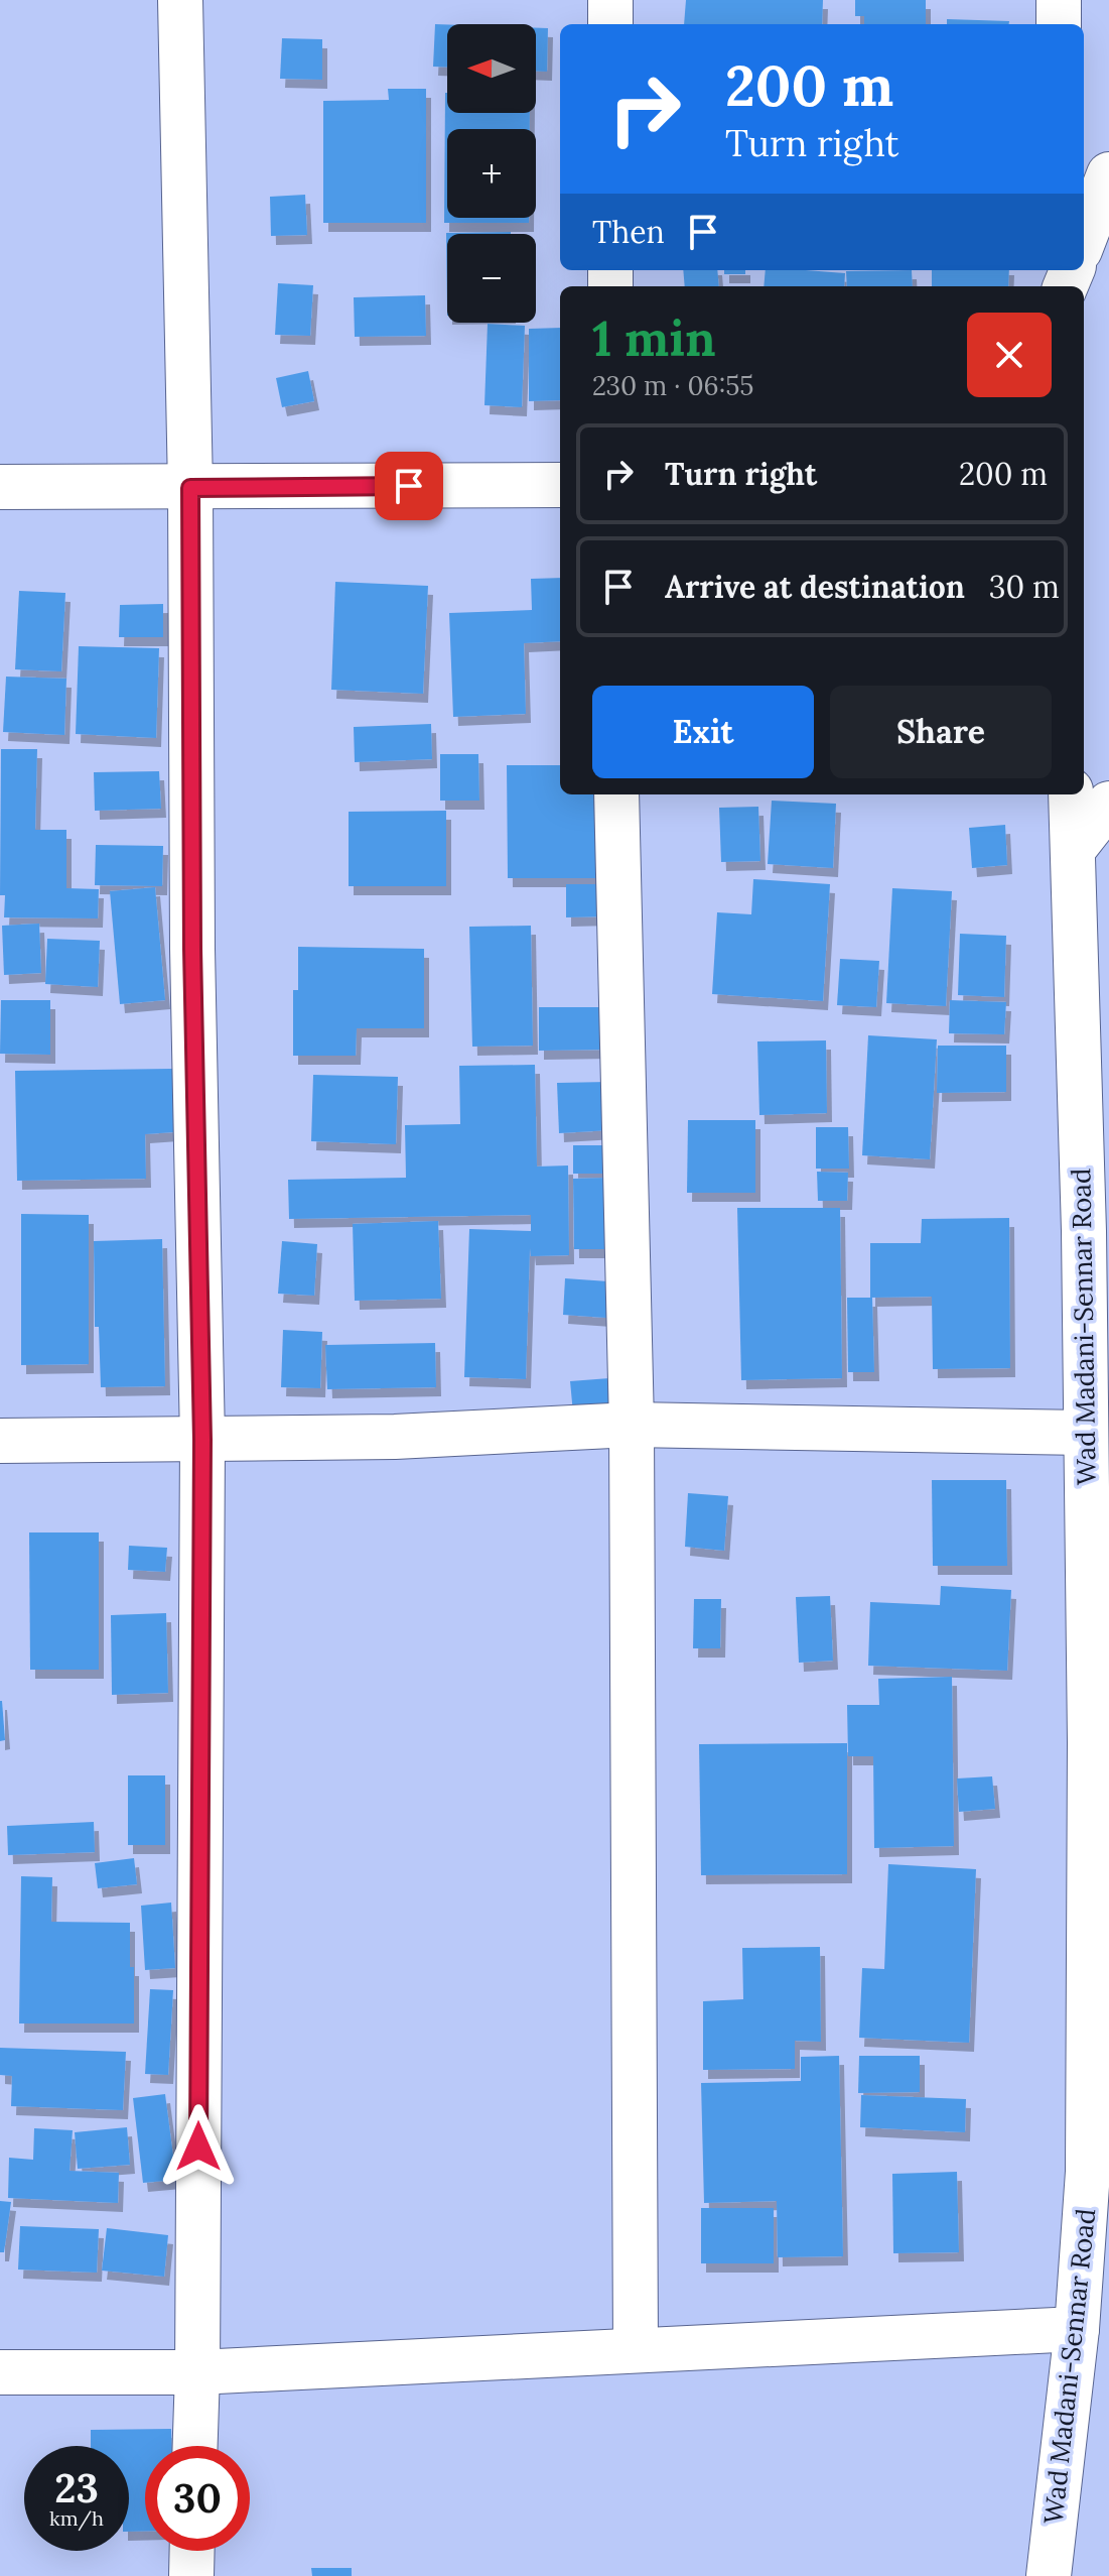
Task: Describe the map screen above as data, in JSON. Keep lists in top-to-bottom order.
{
  "streets": {
    "street": ["Wad Madani-Sennar Road"]
  },
  "north": "left",
  "page": {
    "map_buttons": ["+", "−"],
    "turn": ["200 m", "Turn right"],
    "then": "Then",
    "heading": ["1 min", "230 m · 06:55"],
    "list": [
      {
        "name": "Turn right",
        "value": "200 m"
      },
      {
        "name": "Arrive at destination",
        "value": "30 m"
      }
    ],
    "buttons": ["Exit", "Share"],
    "speed": "23 km/h",
    "limit": "30"
  }
}
